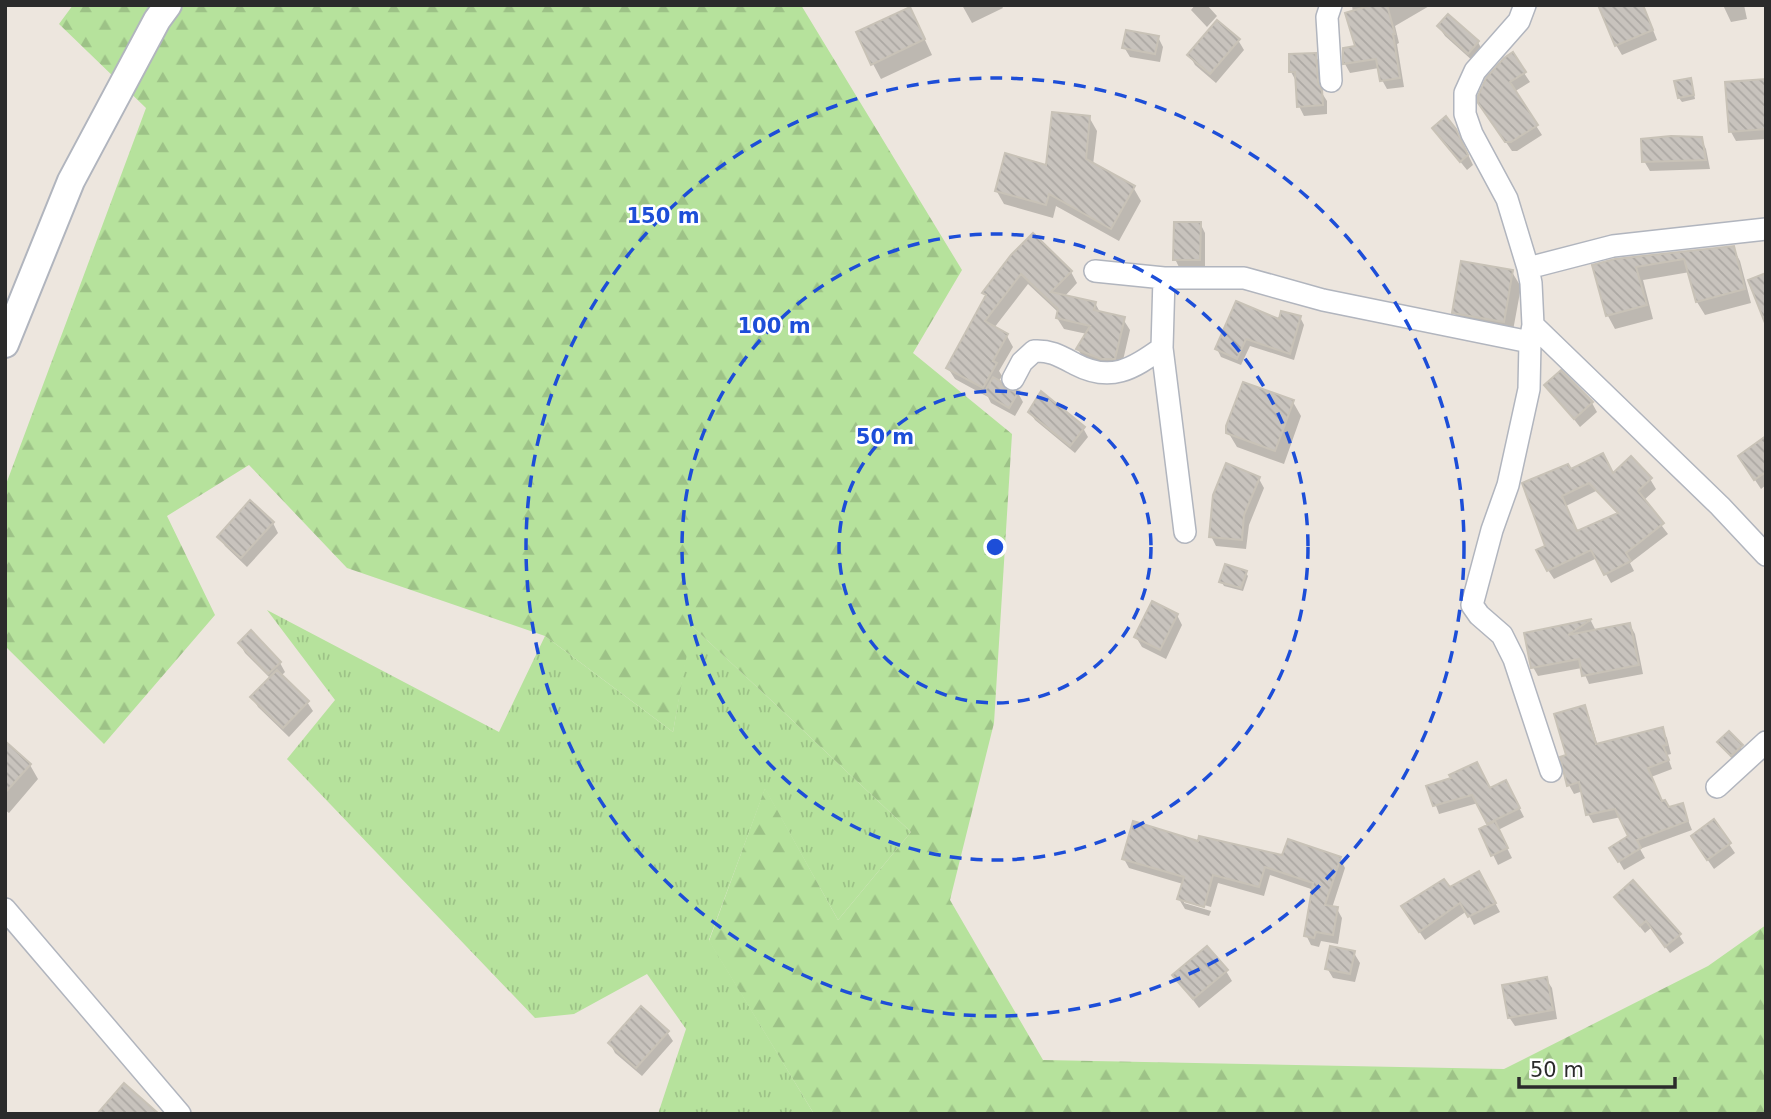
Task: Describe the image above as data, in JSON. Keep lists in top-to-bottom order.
{
  "scale_bar": "50 m",
  "rings": ["150 m", "100 m", "50 m"]
}
